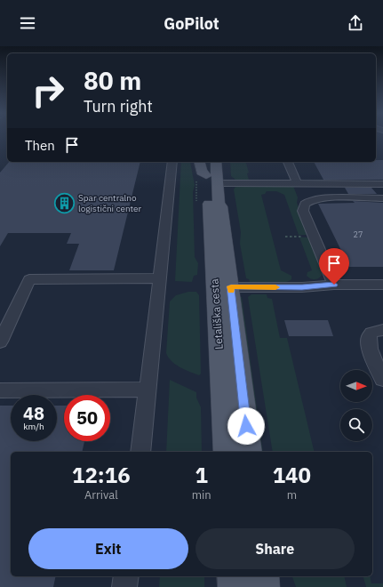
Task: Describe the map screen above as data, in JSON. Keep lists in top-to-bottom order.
{
  "streets": {
    "main road": ["Letališka cesta"]
  },
  "places": {
    "building": ["Spar centralno logistični center"]
  },
  "house_numbers": ["27"],
  "north": "right",
  "page": {
    "header": "GoPilot",
    "turn": ["80 m", "Turn right"],
    "then": "Then",
    "speed": "48 km/h",
    "limit": "50",
    "eta": [
      "12:16",
      "Arrival",
      "1",
      "min",
      "140",
      "m"
    ],
    "buttons": ["Exit", "Share"]
  }
}
